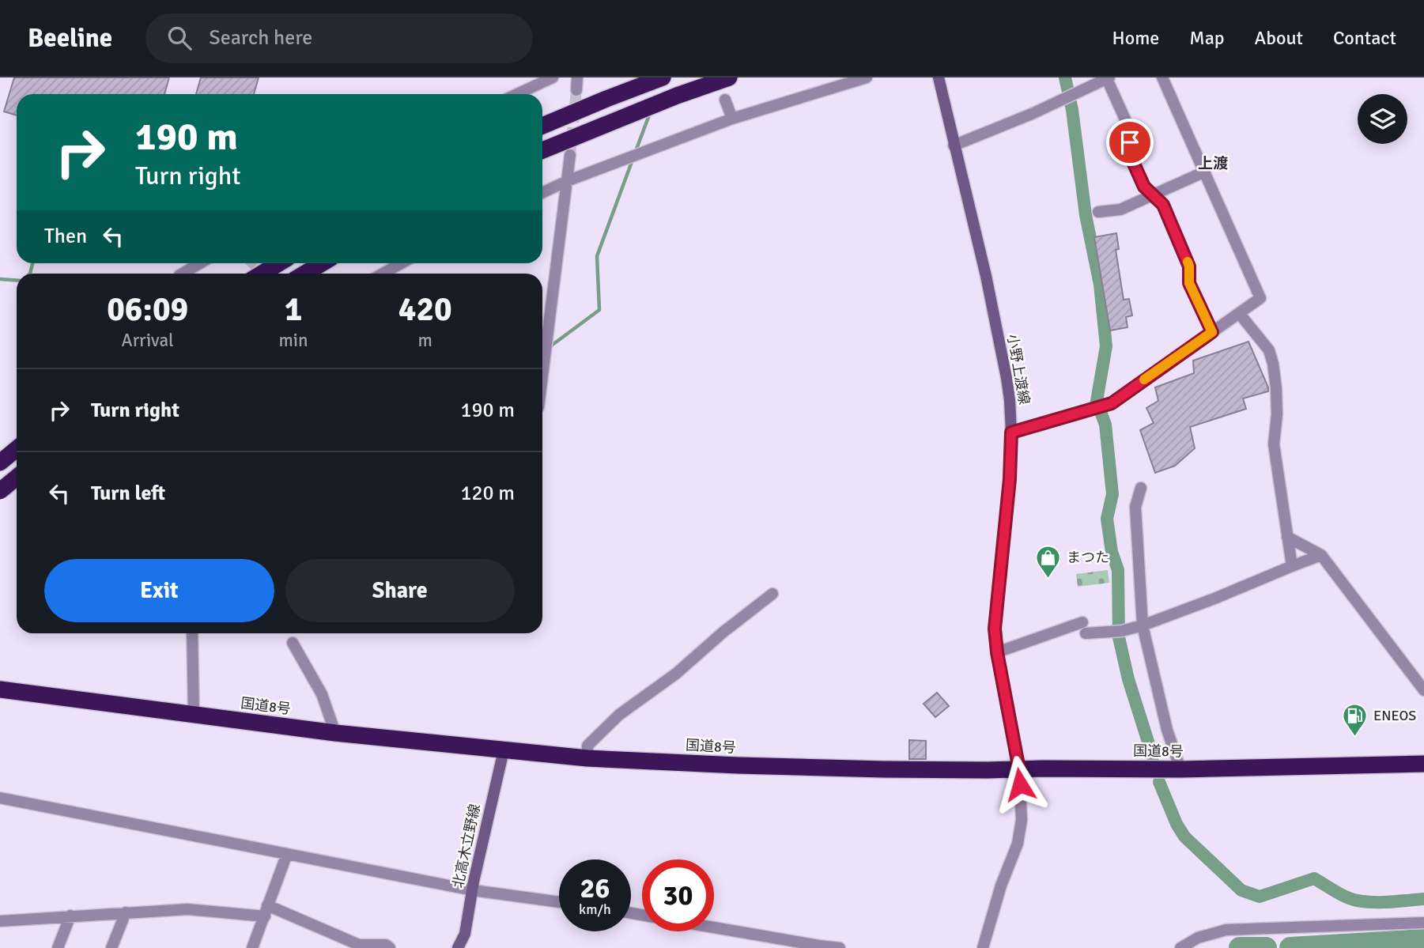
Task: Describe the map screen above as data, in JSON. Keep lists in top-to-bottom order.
{
  "streets": {
    "highway": ["国道8号"],
    "main road": ["小野上渡線", "北高木立野線"]
  },
  "crossings": [
    ["小野上渡線", "国道8号"],
    ["国道8号", "北高木立野線"]
  ],
  "districts": ["上渡"],
  "places": {
    "shop": ["まつた"],
    "fuel station": ["ENEOS"]
  },
  "page": {
    "header": "Beeline",
    "search": "Search here",
    "nav": [
      "Home",
      "Map",
      "About",
      "Contact"
    ],
    "turn": ["190 m", "Turn right"],
    "then": "Then",
    "eta": [
      "06:09",
      "Arrival",
      "1",
      "min",
      "420",
      "m"
    ],
    "list": [
      {
        "name": "Turn right",
        "value": "190 m"
      },
      {
        "name": "Turn left",
        "value": "120 m"
      }
    ],
    "buttons": ["Exit", "Share"],
    "speed": "26 km/h",
    "limit": "30"
  }
}
